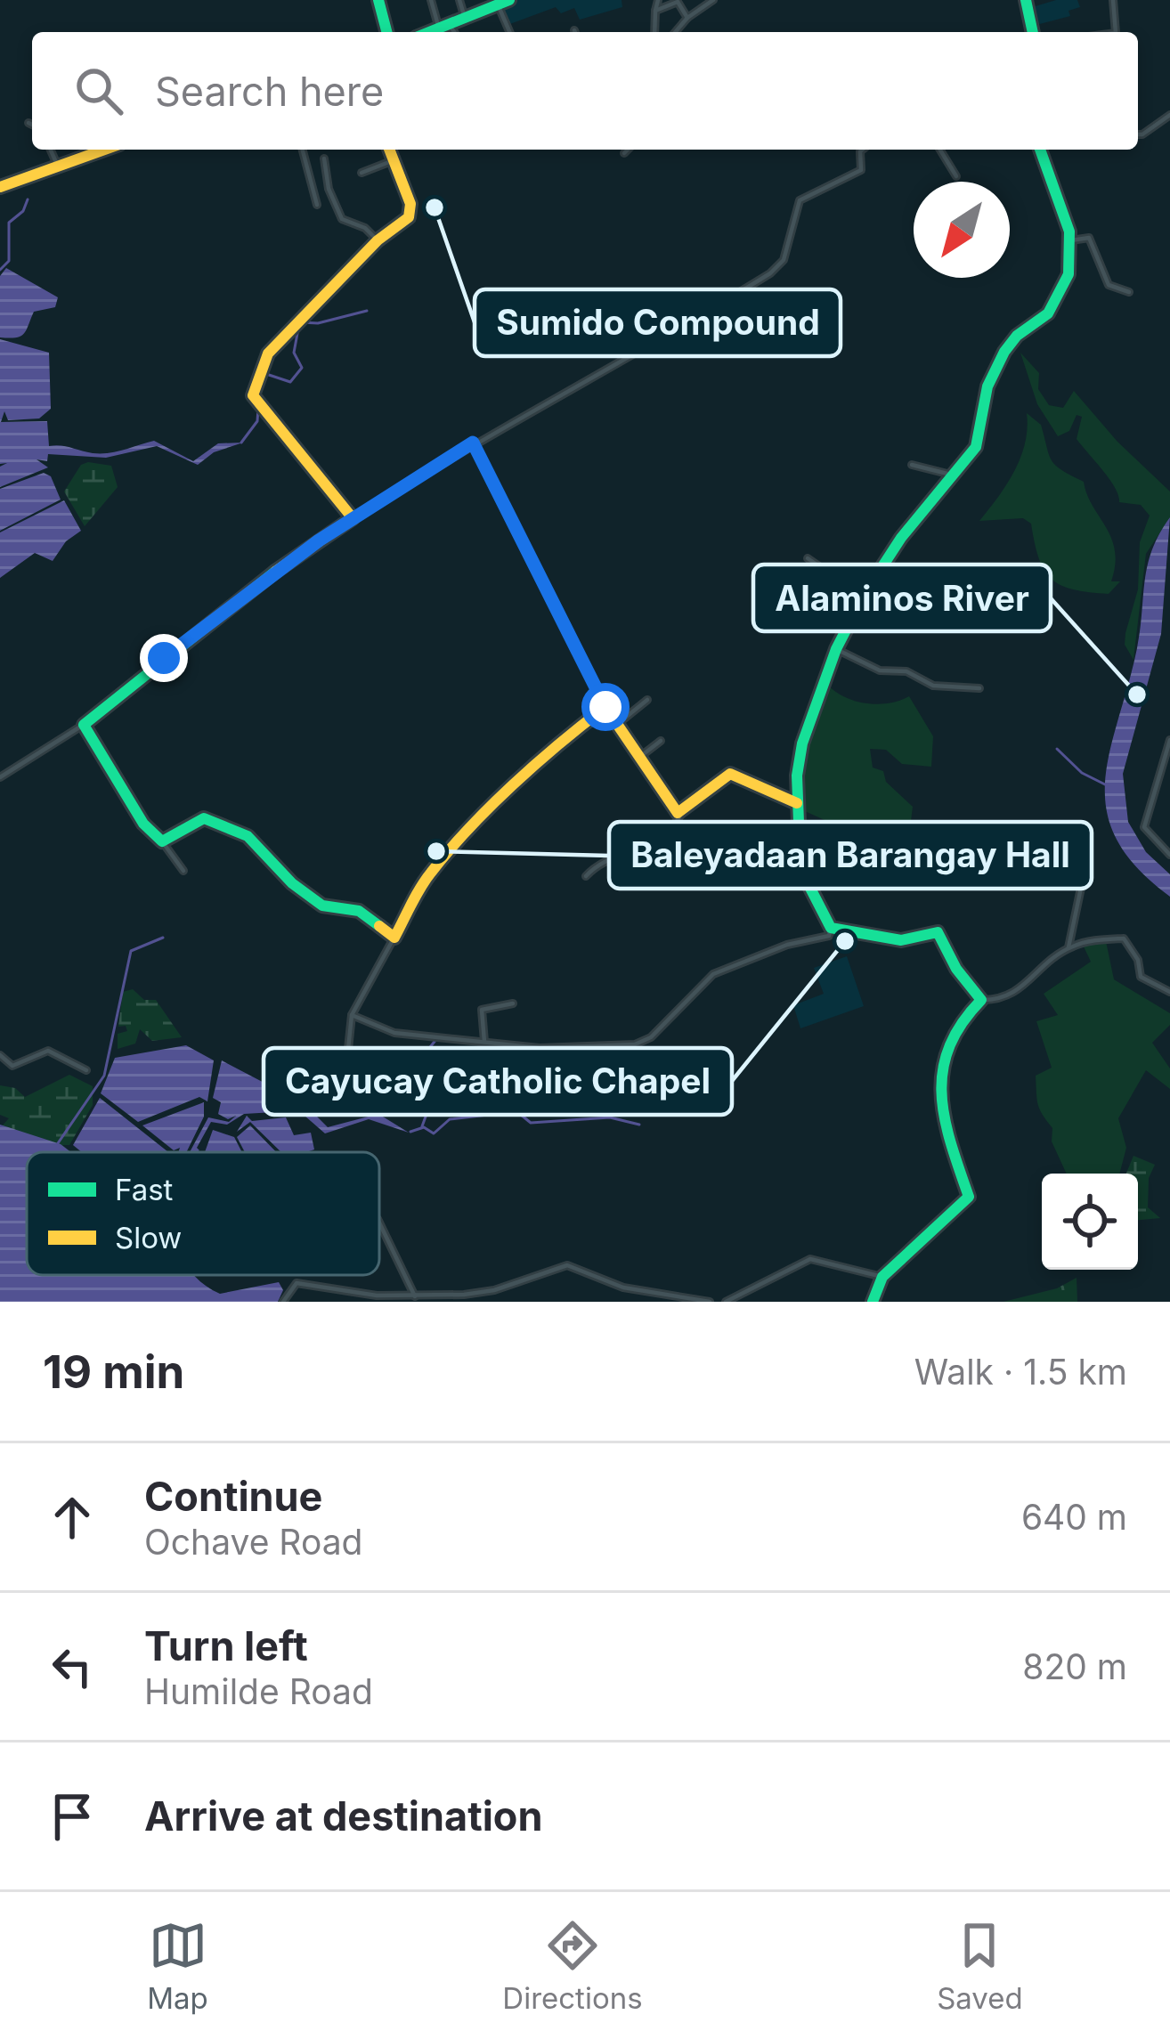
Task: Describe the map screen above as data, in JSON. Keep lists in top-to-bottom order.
{
  "places": [
    "Sumido Compound",
    "Alaminos River",
    "Baleyadaan Barangay Hall",
    "Cayucay Catholic Chapel"
  ],
  "legend": ["Fast", "Slow"],
  "north": "bottom left",
  "page": {
    "search": "Search here",
    "heading": ["19 min", "Walk · 1.5 km"],
    "list": [
      ["Continue", "Ochave Road", "640 m"],
      ["Turn left", "Humilde Road", "820 m"],
      "Arrive at destination"
    ],
    "nav": ["Map", "Directions", "Saved"]
  }
}
